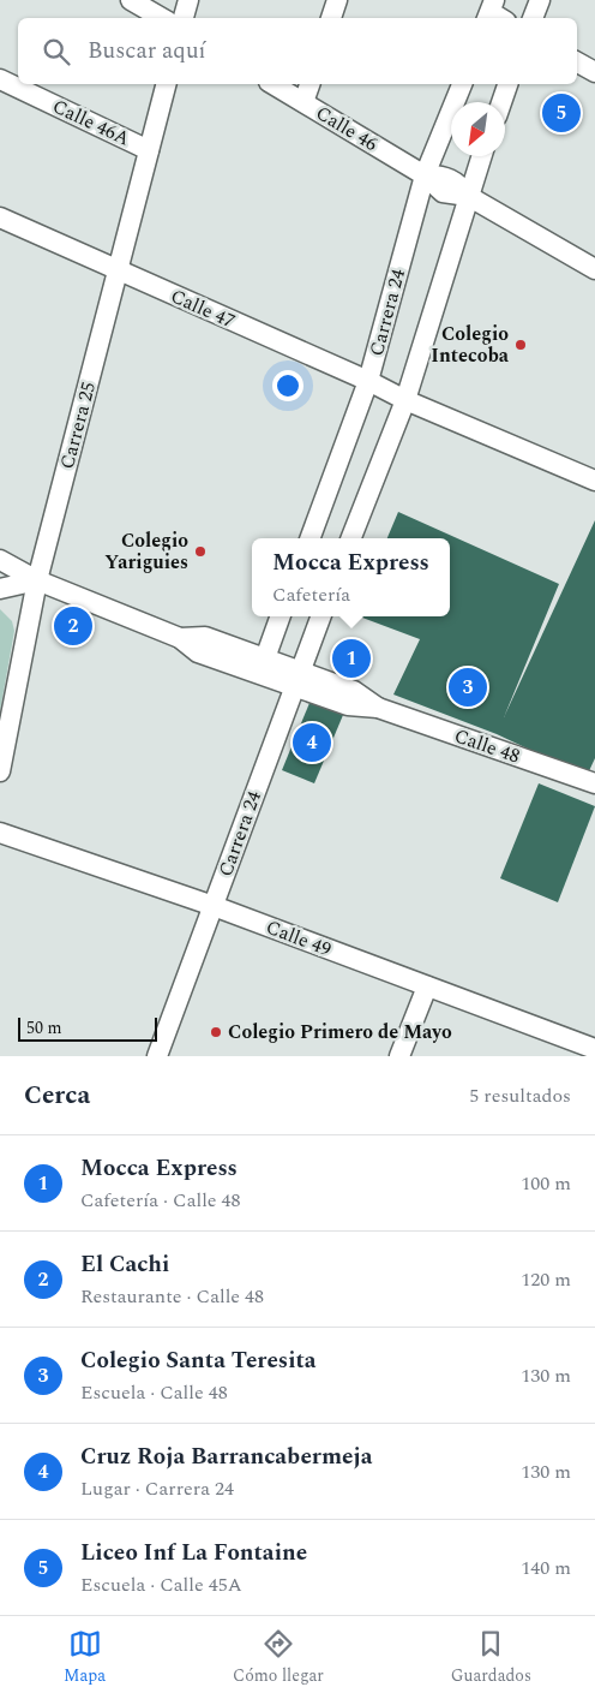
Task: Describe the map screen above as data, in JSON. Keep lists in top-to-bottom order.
{
  "streets": {
    "street": [
      "Calle 46A",
      "Calle 46",
      "Calle 47",
      "Carrera 24",
      "Carrera 25",
      "Calle 48",
      "Calle 49"
    ]
  },
  "crossings": [
    ["Calle 46A", "Carrera 25"],
    ["Calle 46", "Carrera 24"],
    ["Calle 47", "Carrera 24"],
    ["Calle 47", "Carrera 25"],
    ["Carrera 24", "Calle 48"],
    ["Carrera 24", "Calle 49"],
    ["Carrera 25", "Calle 48"]
  ],
  "places": ["Colegio Intecoba", "Colegio Yariguies", "Colegio Primero de Mayo"],
  "scale_bar": "50 m",
  "north": "bottom left",
  "page": {
    "search": "Buscar aquí",
    "pins": [
      "5",
      "2",
      "1",
      "3",
      "4"
    ],
    "popup": ["Mocca Express", "Cafetería"],
    "scale": "50 m",
    "heading": ["Cerca", "5 resultados"],
    "list": [
      {
        "mark": "1",
        "name": "Mocca Express",
        "note": "Cafetería · Calle 48",
        "value": "100 m"
      },
      {
        "mark": "2",
        "name": "El Cachi",
        "note": "Restaurante · Calle 48",
        "value": "120 m"
      },
      {
        "mark": "3",
        "name": "Colegio Santa Teresita",
        "note": "Escuela · Calle 48",
        "value": "130 m"
      },
      {
        "mark": "4",
        "name": "Cruz Roja Barrancabermeja",
        "note": "Lugar · Carrera 24",
        "value": "130 m"
      },
      {
        "mark": "5",
        "name": "Liceo Inf La Fontaine",
        "note": "Escuela · Calle 45A",
        "value": "140 m"
      }
    ],
    "nav": ["Mapa", "Cómo llegar", "Guardados"]
  }
}
